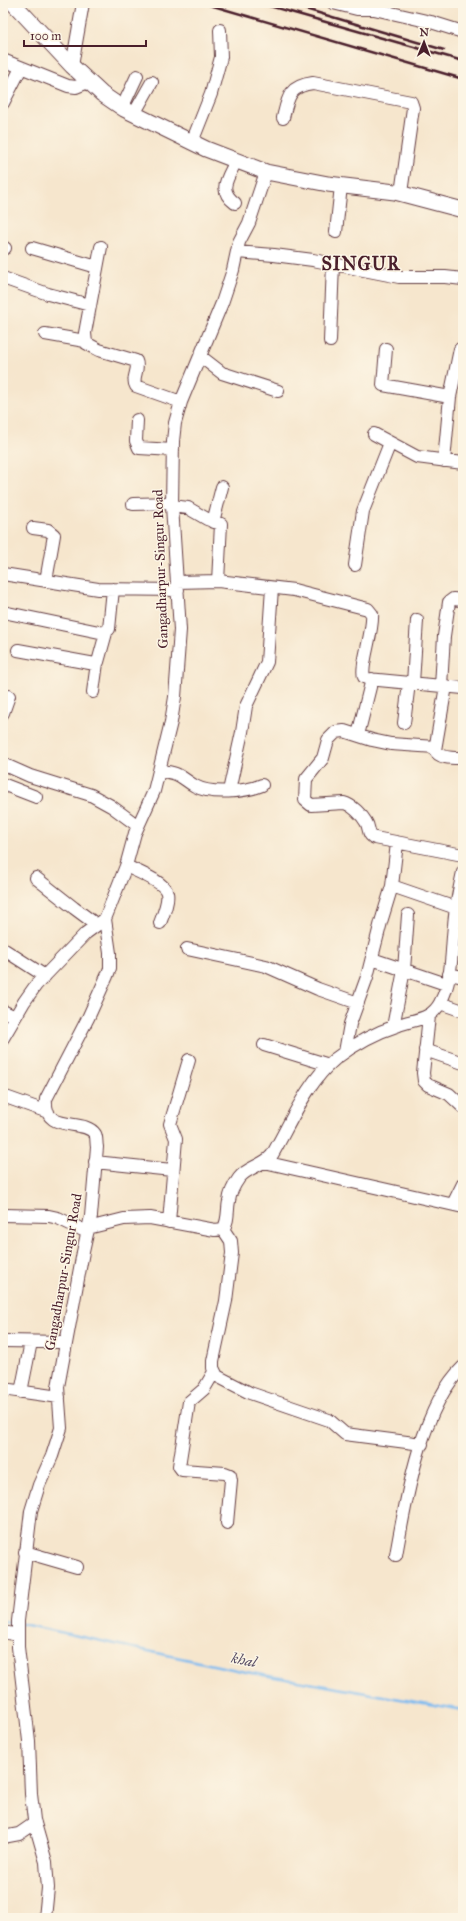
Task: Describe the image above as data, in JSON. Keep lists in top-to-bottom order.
{
  "streets": {
    "street": ["Gangadharpur-Singur Road"]
  },
  "districts": ["SINGUR"],
  "water": ["khal"],
  "scale_bar": "100 m",
  "north": "top"
}
